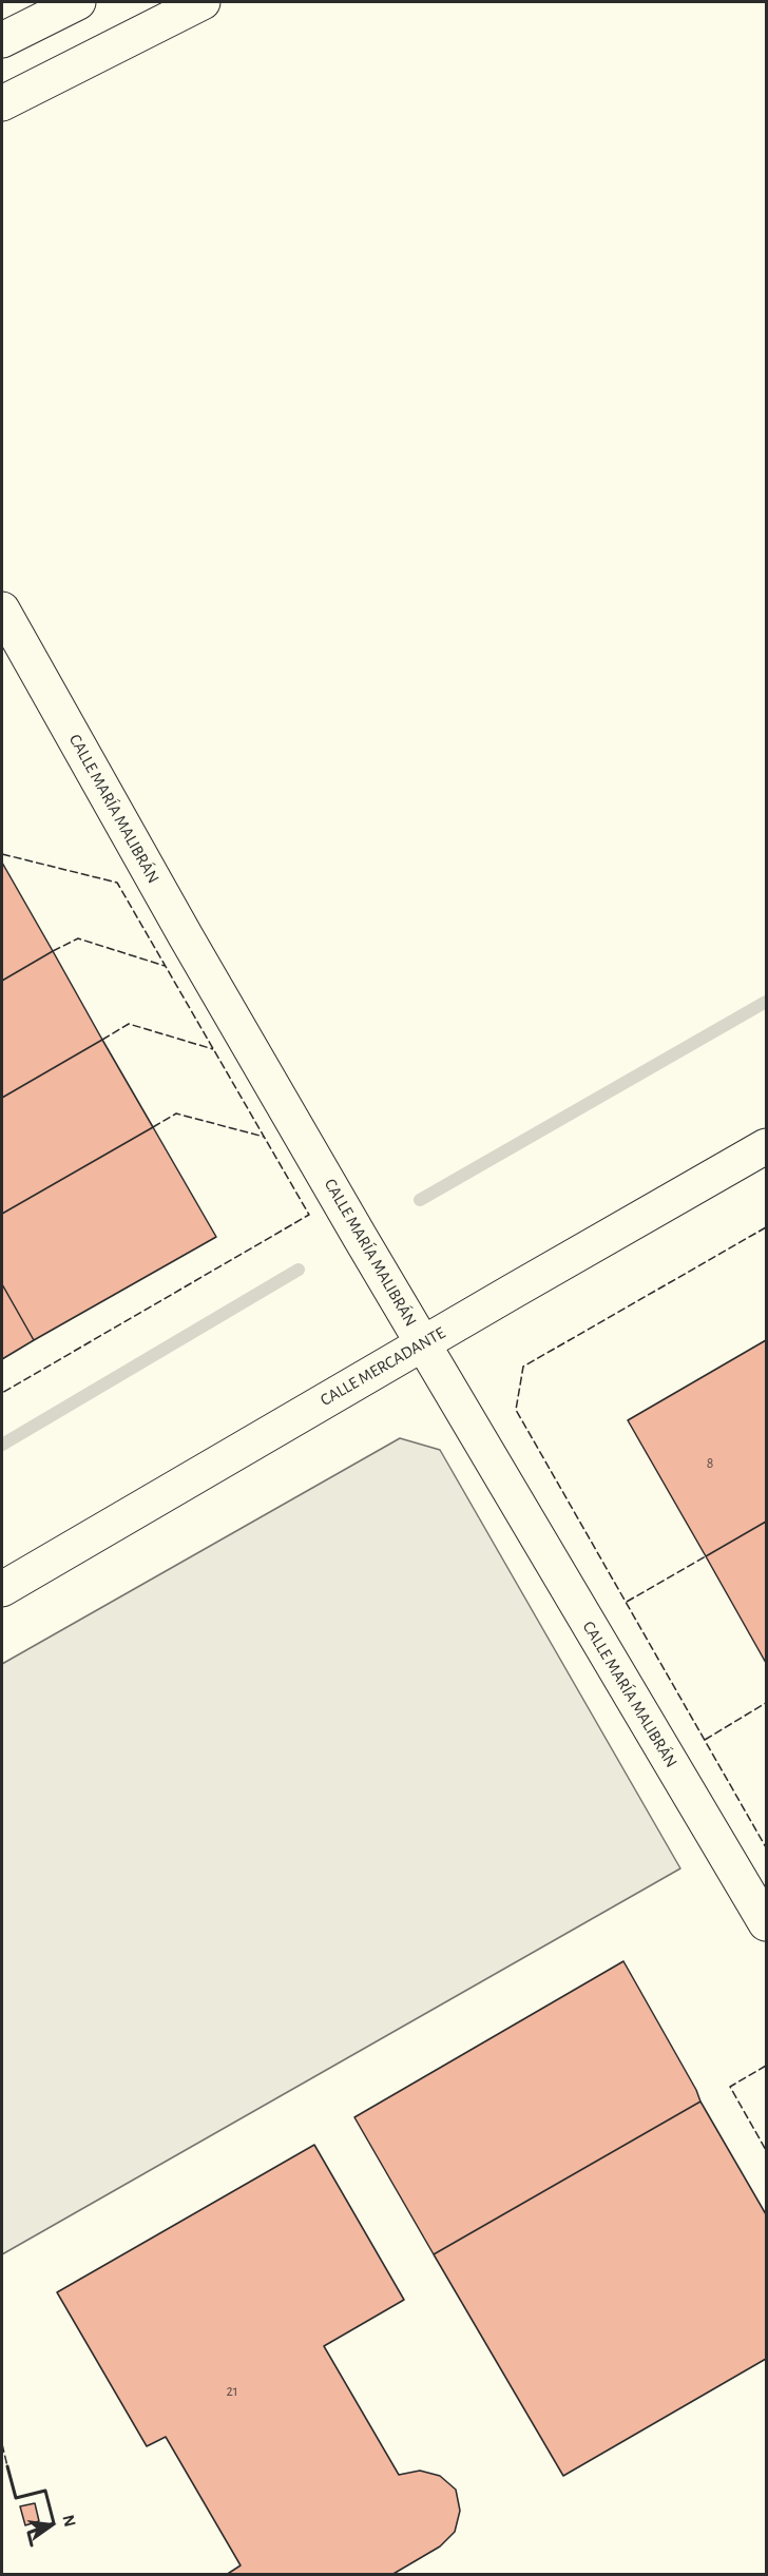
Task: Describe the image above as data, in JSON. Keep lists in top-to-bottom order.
{
  "streets": {
    "street": ["CALLE MARÍA MALIBRÁN", "CALLE MERCADANTE"]
  },
  "crossings": [
    ["CALLE MARÍA MALIBRÁN", "CALLE MERCADANTE"]
  ],
  "house_numbers": ["8", "21"],
  "north": "right"
}
